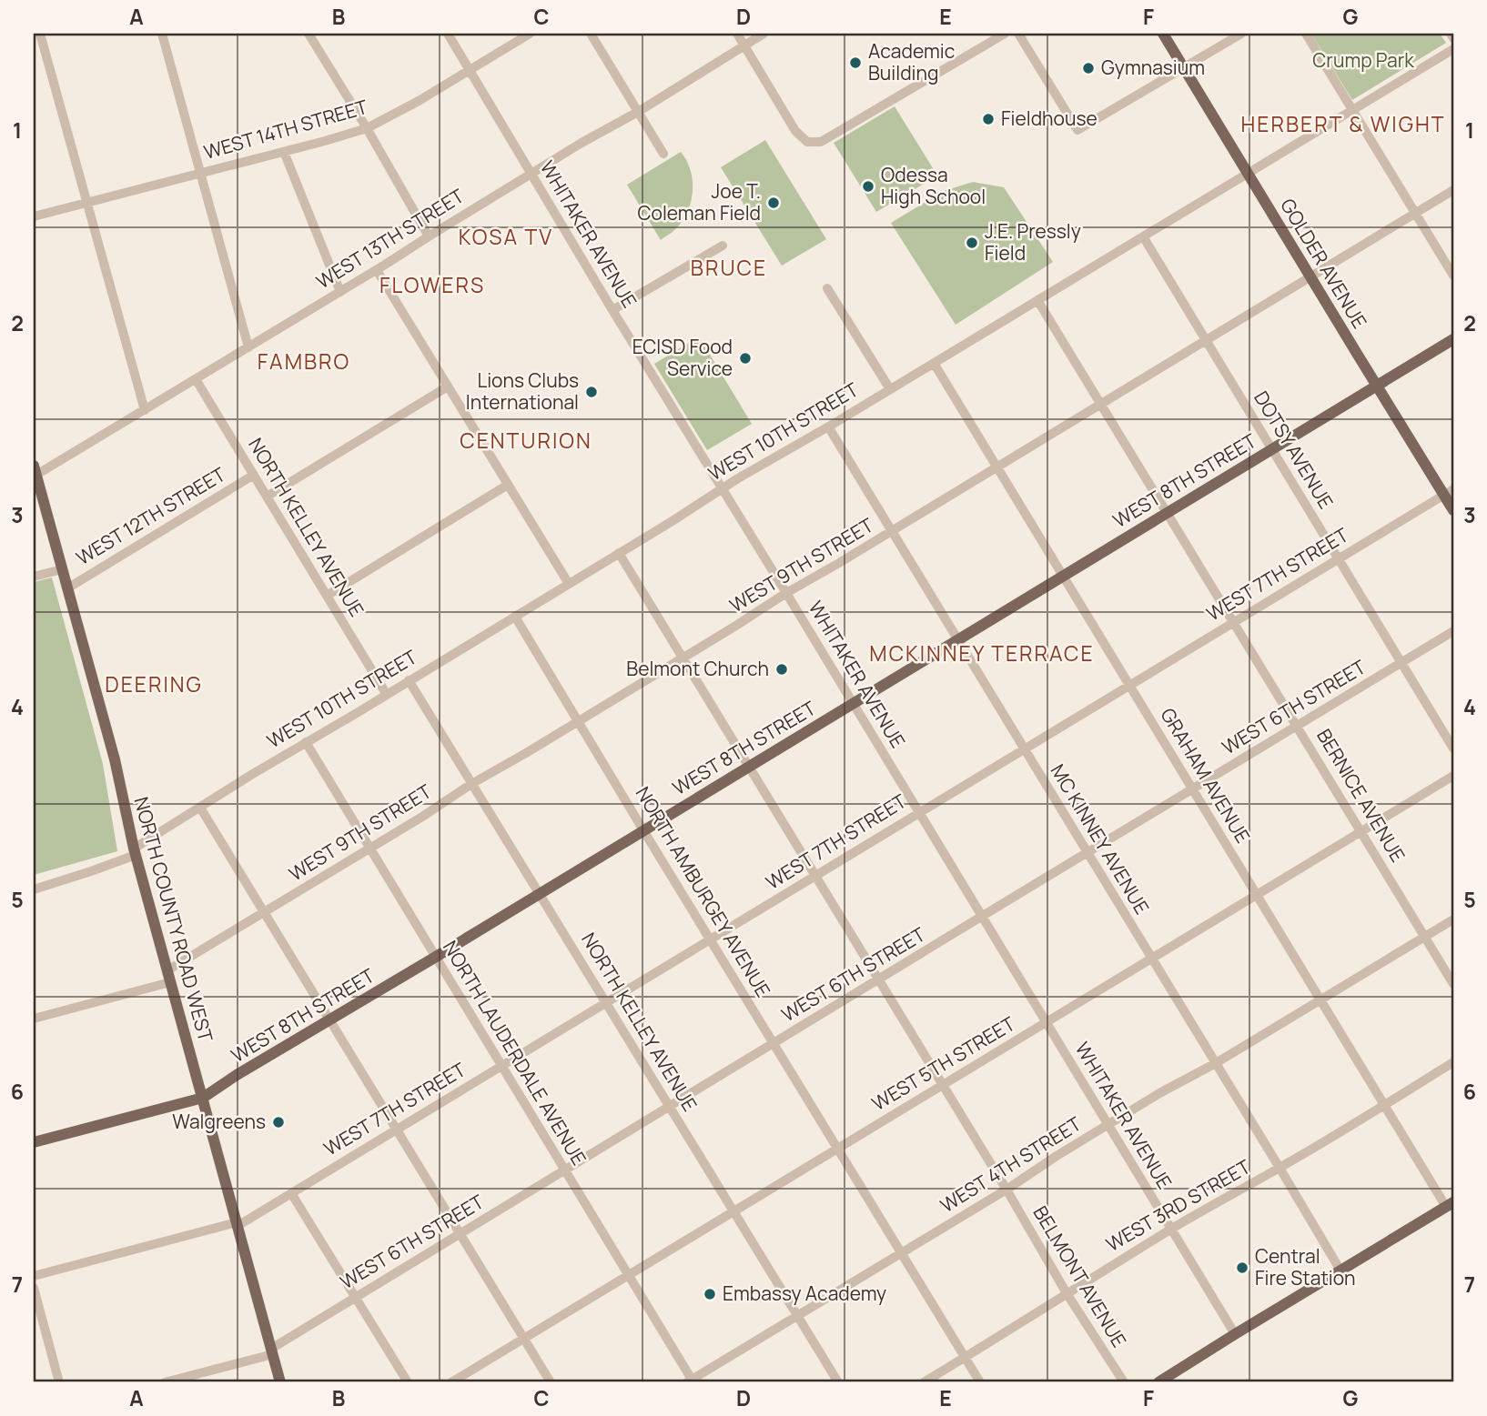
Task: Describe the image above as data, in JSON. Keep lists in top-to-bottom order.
{
  "streets": {
    "main road": ["GOLDER AVENUE", "WEST 8TH STREET", "NORTH COUNTY ROAD WEST"],
    "street": [
      "WEST 14TH STREET",
      "WHITAKER AVENUE",
      "WEST 13TH STREET",
      "WEST 10TH STREET",
      "DOTSY AVENUE",
      "WEST 12TH STREET",
      "NORTH KELLEY AVENUE",
      "WEST 9TH STREET",
      "WEST 7TH STREET",
      "WEST 6TH STREET",
      "GRAHAM AVENUE",
      "BERNICE AVENUE",
      "MC KINNEY AVENUE",
      "NORTH AMBURGEY AVENUE",
      "NORTH LAUDERDALE AVENUE",
      "WEST 5TH STREET",
      "WEST 4TH STREET",
      "WEST 3RD STREET",
      "BELMONT AVENUE"
    ]
  },
  "crossings": [
    ["WEST 14TH STREET", "WHITAKER AVENUE"],
    ["WHITAKER AVENUE", "WEST 13TH STREET"],
    ["WHITAKER AVENUE", "WEST 10TH STREET"],
    ["WHITAKER AVENUE", "WEST 8TH STREET"],
    ["WHITAKER AVENUE", "WEST 9TH STREET"],
    ["WHITAKER AVENUE", "WEST 7TH STREET"],
    ["WHITAKER AVENUE", "WEST 6TH STREET"],
    ["WHITAKER AVENUE", "WEST 5TH STREET"],
    ["WHITAKER AVENUE", "WEST 4TH STREET"],
    ["WHITAKER AVENUE", "WEST 3RD STREET"],
    ["WEST 13TH STREET", "NORTH KELLEY AVENUE"],
    ["WEST 13TH STREET", "NORTH COUNTY ROAD WEST"],
    ["GOLDER AVENUE", "WEST 10TH STREET"],
    ["GOLDER AVENUE", "WEST 8TH STREET"],
    ["GOLDER AVENUE", "WEST 9TH STREET"],
    ["GOLDER AVENUE", "WEST 7TH STREET"],
    ["WEST 10TH STREET", "DOTSY AVENUE"],
    ["WEST 10TH STREET", "NORTH KELLEY AVENUE"],
    ["WEST 10TH STREET", "GRAHAM AVENUE"],
    ["WEST 10TH STREET", "BERNICE AVENUE"],
    ["WEST 10TH STREET", "MC KINNEY AVENUE"],
    ["WEST 10TH STREET", "NORTH AMBURGEY AVENUE"],
    ["WEST 10TH STREET", "NORTH COUNTY ROAD WEST"],
    ["WEST 10TH STREET", "NORTH LAUDERDALE AVENUE"],
    ["WEST 10TH STREET", "BELMONT AVENUE"],
    ["DOTSY AVENUE", "WEST 8TH STREET"],
    ["DOTSY AVENUE", "WEST 9TH STREET"],
    ["DOTSY AVENUE", "WEST 7TH STREET"],
    ["DOTSY AVENUE", "WEST 6TH STREET"],
    ["WEST 8TH STREET", "NORTH KELLEY AVENUE"],
    ["WEST 8TH STREET", "GRAHAM AVENUE"],
    ["WEST 8TH STREET", "BERNICE AVENUE"],
    ["WEST 8TH STREET", "MC KINNEY AVENUE"],
    ["WEST 8TH STREET", "NORTH AMBURGEY AVENUE"],
    ["WEST 8TH STREET", "NORTH COUNTY ROAD WEST"],
    ["WEST 8TH STREET", "NORTH LAUDERDALE AVENUE"],
    ["WEST 8TH STREET", "BELMONT AVENUE"],
    ["WEST 12TH STREET", "NORTH KELLEY AVENUE"],
    ["WEST 12TH STREET", "NORTH COUNTY ROAD WEST"],
    ["NORTH KELLEY AVENUE", "WEST 9TH STREET"],
    ["NORTH KELLEY AVENUE", "WEST 7TH STREET"],
    ["NORTH KELLEY AVENUE", "WEST 6TH STREET"],
    ["NORTH KELLEY AVENUE", "WEST 5TH STREET"],
    ["NORTH KELLEY AVENUE", "WEST 4TH STREET"],
    ["WEST 9TH STREET", "GRAHAM AVENUE"],
    ["WEST 9TH STREET", "BERNICE AVENUE"],
    ["WEST 9TH STREET", "MC KINNEY AVENUE"],
    ["WEST 9TH STREET", "NORTH AMBURGEY AVENUE"],
    ["WEST 9TH STREET", "NORTH COUNTY ROAD WEST"],
    ["WEST 9TH STREET", "NORTH LAUDERDALE AVENUE"],
    ["WEST 9TH STREET", "BELMONT AVENUE"],
    ["WEST 7TH STREET", "GRAHAM AVENUE"],
    ["WEST 7TH STREET", "BERNICE AVENUE"],
    ["WEST 7TH STREET", "MC KINNEY AVENUE"],
    ["WEST 7TH STREET", "NORTH AMBURGEY AVENUE"],
    ["WEST 7TH STREET", "NORTH COUNTY ROAD WEST"],
    ["WEST 7TH STREET", "NORTH LAUDERDALE AVENUE"],
    ["WEST 7TH STREET", "BELMONT AVENUE"],
    ["WEST 6TH STREET", "GRAHAM AVENUE"],
    ["WEST 6TH STREET", "BERNICE AVENUE"],
    ["WEST 6TH STREET", "MC KINNEY AVENUE"],
    ["WEST 6TH STREET", "NORTH AMBURGEY AVENUE"],
    ["WEST 6TH STREET", "NORTH COUNTY ROAD WEST"],
    ["WEST 6TH STREET", "NORTH LAUDERDALE AVENUE"],
    ["WEST 6TH STREET", "BELMONT AVENUE"],
    ["GRAHAM AVENUE", "WEST 5TH STREET"],
    ["GRAHAM AVENUE", "WEST 4TH STREET"],
    ["GRAHAM AVENUE", "WEST 3RD STREET"],
    ["BERNICE AVENUE", "WEST 5TH STREET"],
    ["BERNICE AVENUE", "WEST 4TH STREET"],
    ["MC KINNEY AVENUE", "WEST 5TH STREET"],
    ["MC KINNEY AVENUE", "WEST 4TH STREET"],
    ["MC KINNEY AVENUE", "WEST 3RD STREET"],
    ["NORTH AMBURGEY AVENUE", "WEST 5TH STREET"],
    ["NORTH AMBURGEY AVENUE", "WEST 4TH STREET"],
    ["NORTH AMBURGEY AVENUE", "WEST 3RD STREET"],
    ["NORTH LAUDERDALE AVENUE", "WEST 5TH STREET"],
    ["NORTH LAUDERDALE AVENUE", "WEST 4TH STREET"],
    ["WEST 5TH STREET", "BELMONT AVENUE"],
    ["WEST 4TH STREET", "BELMONT AVENUE"],
    ["WEST 3RD STREET", "BELMONT AVENUE"]
  ],
  "districts": [
    "HERBERT & WIGHT",
    "KOSA TV",
    "BRUCE",
    "FLOWERS",
    "FAMBRO",
    "CENTURION",
    "MCKINNEY TERRACE",
    "DEERING"
  ],
  "parks": ["Crump Park"],
  "places": [
    "Academic Building",
    "Gymnasium",
    "Fieldhouse",
    "Odessa High School",
    "Joe T. Coleman Field",
    "J.E. Pressly Field",
    "ECISD Food Service",
    "Lions Clubs International",
    "Belmont Church",
    "Walgreens",
    "Central Fire Station",
    "Embassy Academy"
  ],
  "grid": {
    "columns": [
      "A",
      "B",
      "C",
      "D",
      "E",
      "F",
      "G"
    ],
    "rows": [
      "1",
      "2",
      "3",
      "4",
      "5",
      "6",
      "7"
    ]
  }
}
